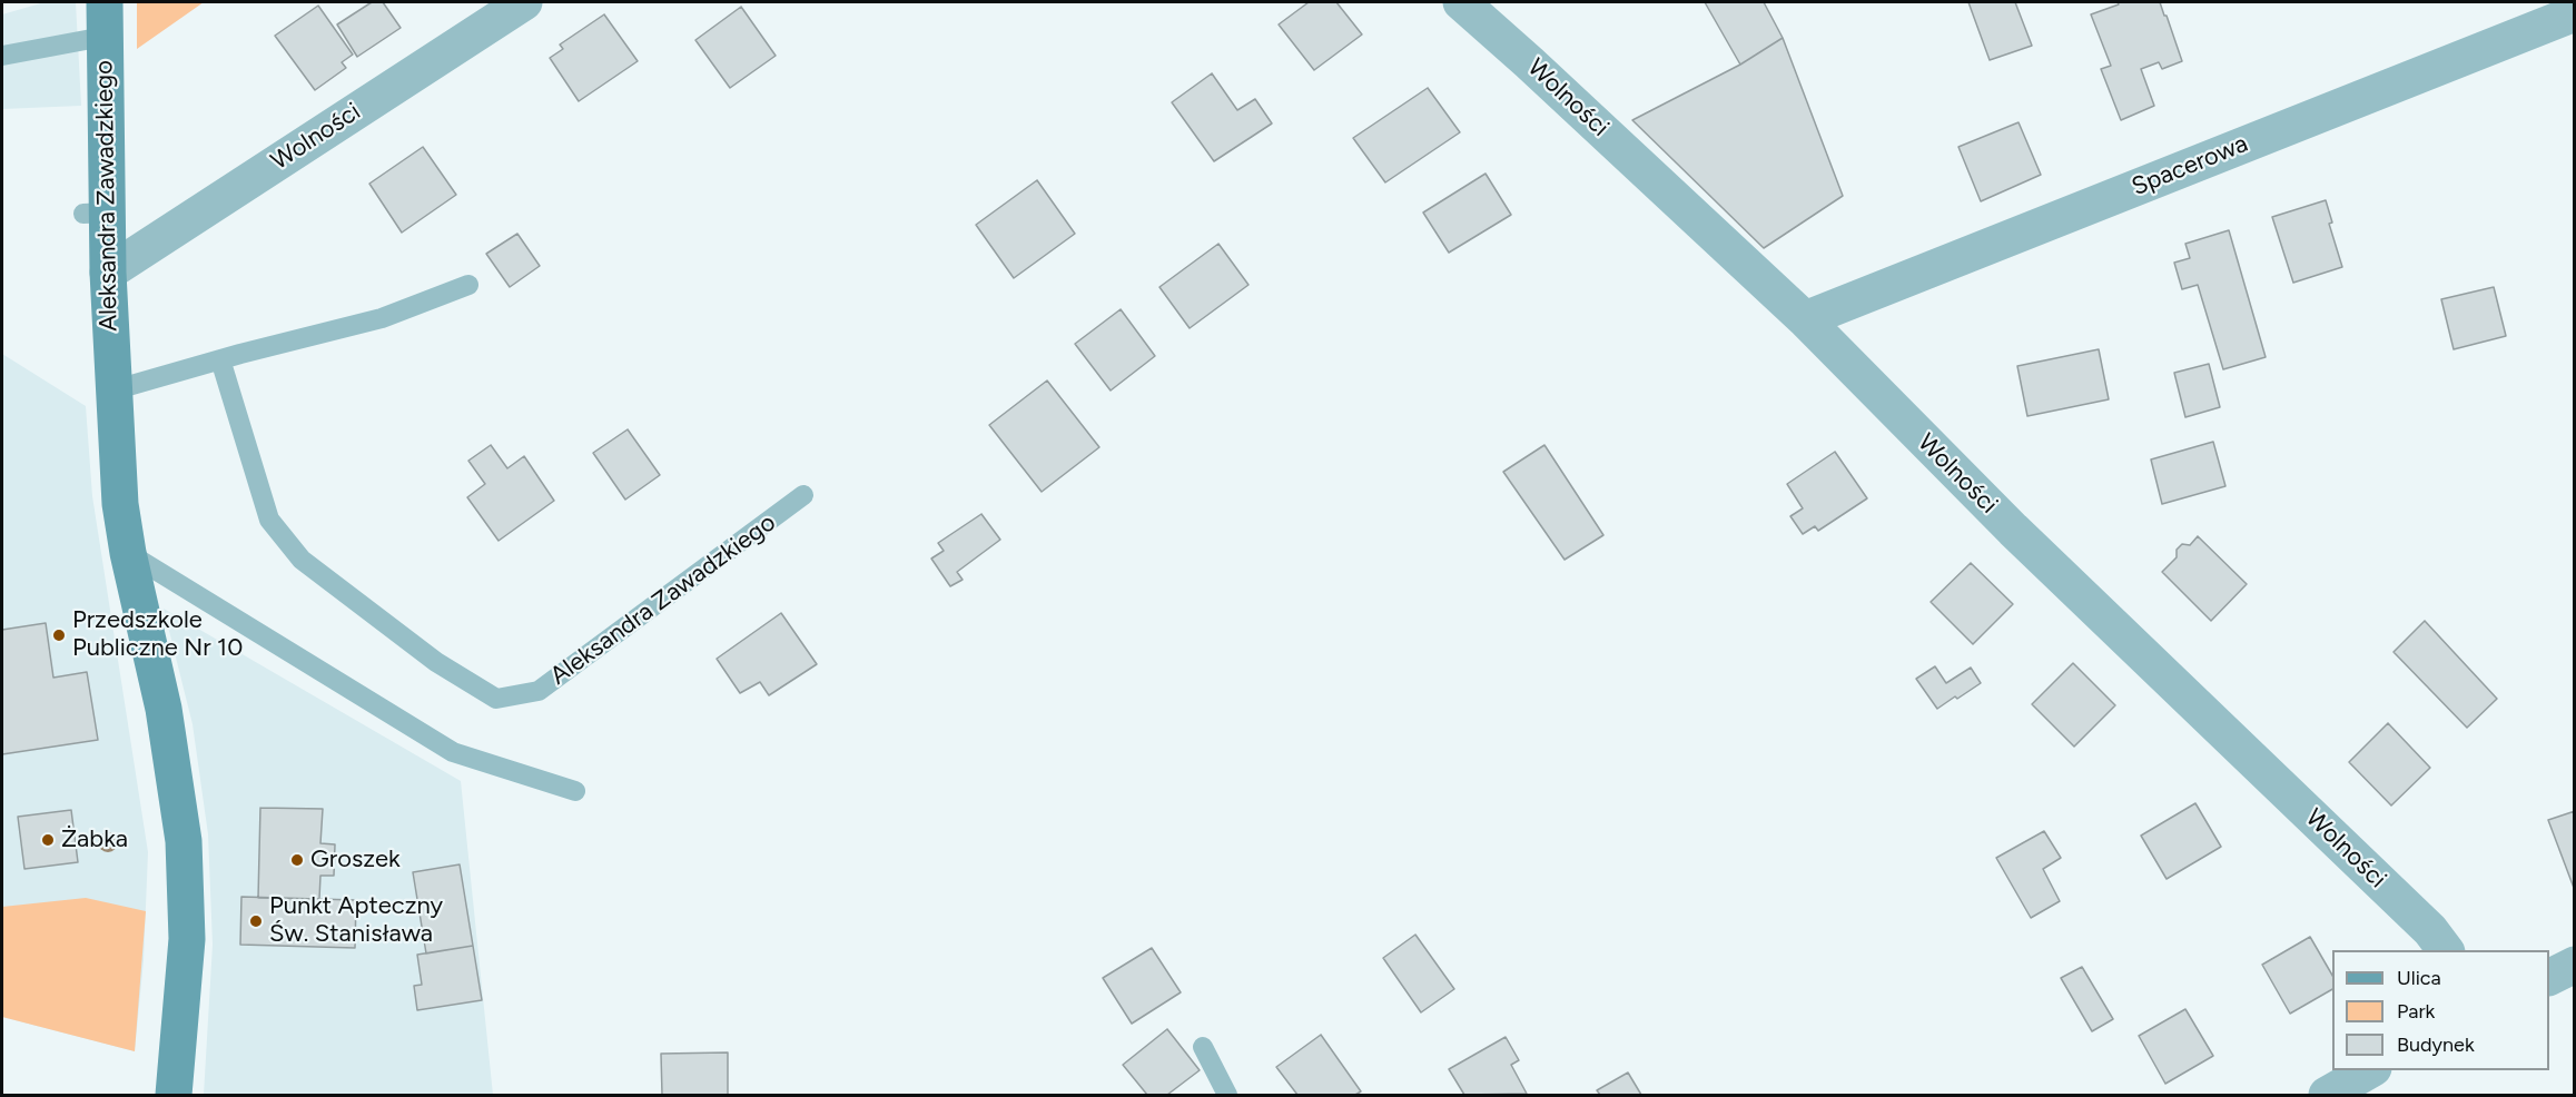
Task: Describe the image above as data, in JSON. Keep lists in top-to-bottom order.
{
  "streets": {
    "street": ["Wolności", "Spacerowa", "Aleksandra Zawadzkiego"]
  },
  "crossings": [
    ["Wolności", "Spacerowa"],
    ["Wolności", "Aleksandra Zawadzkiego"]
  ],
  "places": [
    "Przedszkole Publiczne Nr 10",
    "Żabka",
    "Groszek",
    "Punkt Apteczny Św. Stanisława"
  ],
  "legend": ["Ulica", "Park", "Budynek"]
}
